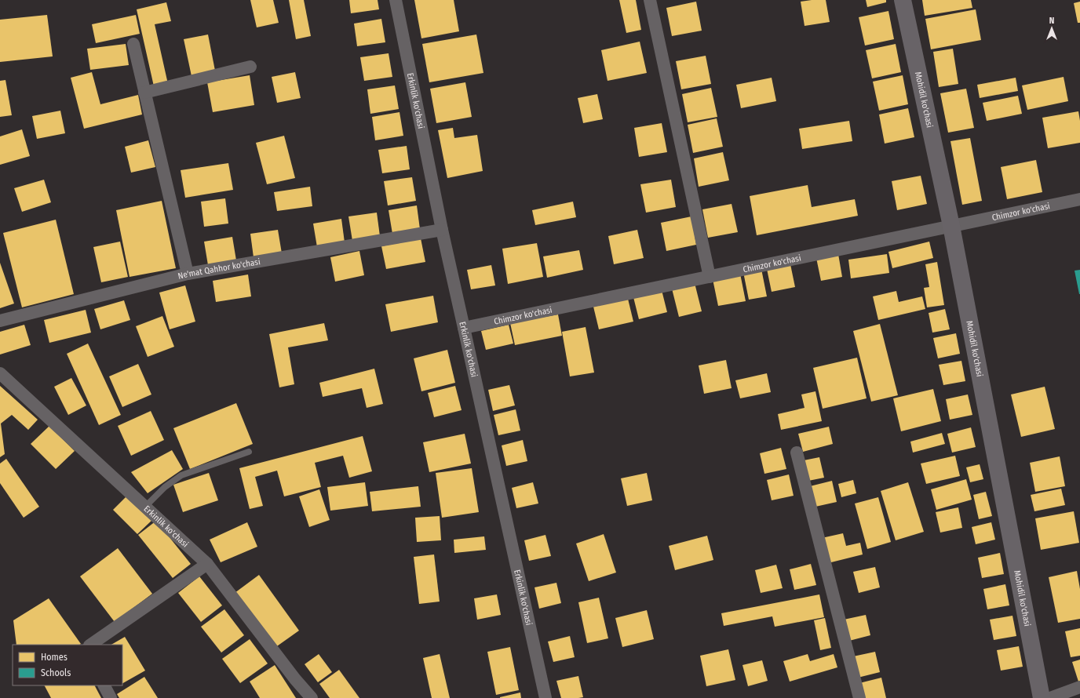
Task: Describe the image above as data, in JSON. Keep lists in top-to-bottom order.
{
  "streets": {
    "street": [
      "Mohidil ko'chasi",
      "Erkinlik ko'chasi",
      "Chimzor ko'chasi",
      "Ne'mat Qahhor ko'chasi"
    ]
  },
  "crossings": [
    ["Mohidil ko'chasi", "Chimzor ko'chasi"],
    ["Erkinlik ko'chasi", "Chimzor ko'chasi"],
    ["Erkinlik ko'chasi", "Ne'mat Qahhor ko'chasi"]
  ],
  "legend": ["Homes", "Schools"],
  "north": "top"
}
